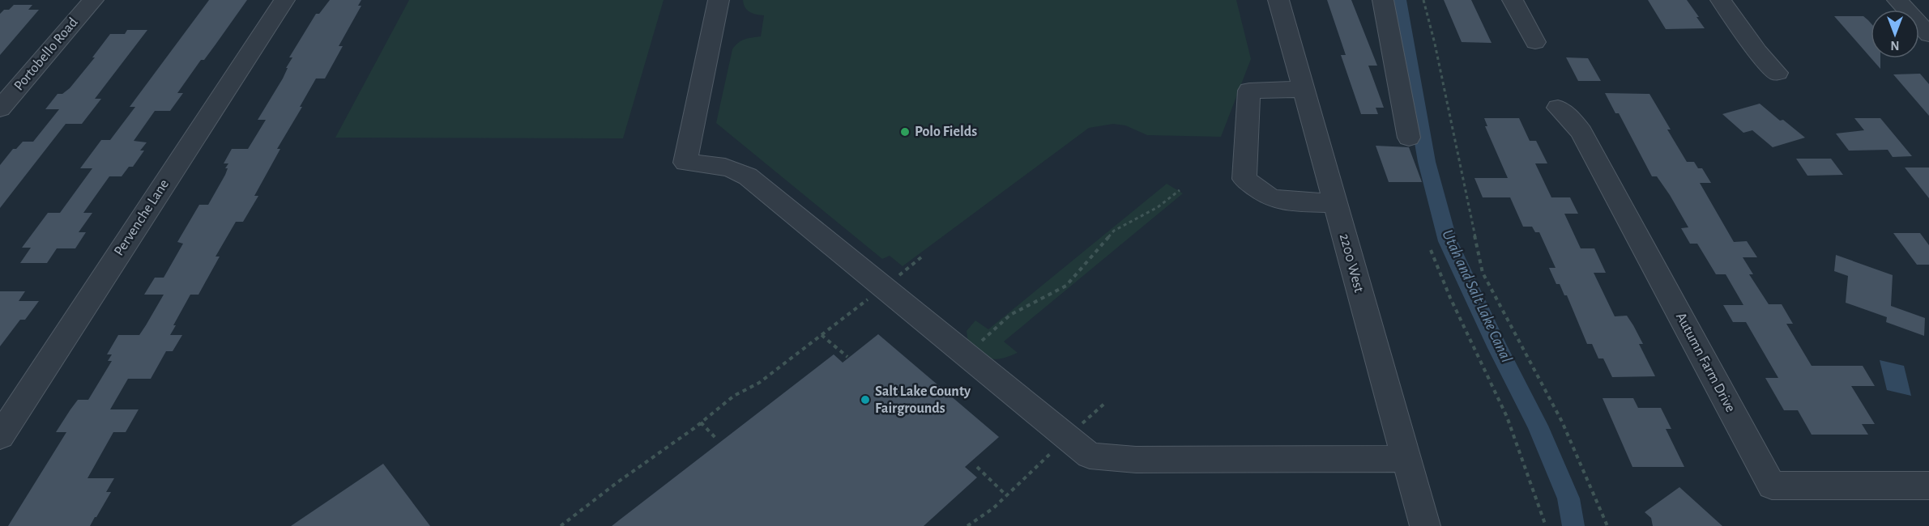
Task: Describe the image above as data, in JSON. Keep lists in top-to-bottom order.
{
  "streets": {
    "street": [
      "Portobello Road",
      "Pervenche Lane",
      "2200 West",
      "Autumn Farm Drive"
    ]
  },
  "water": ["Utah and Salt Lake Canal"],
  "places": ["Polo Fields", "Salt Lake County Fairgrounds"],
  "north": "bottom"
}
